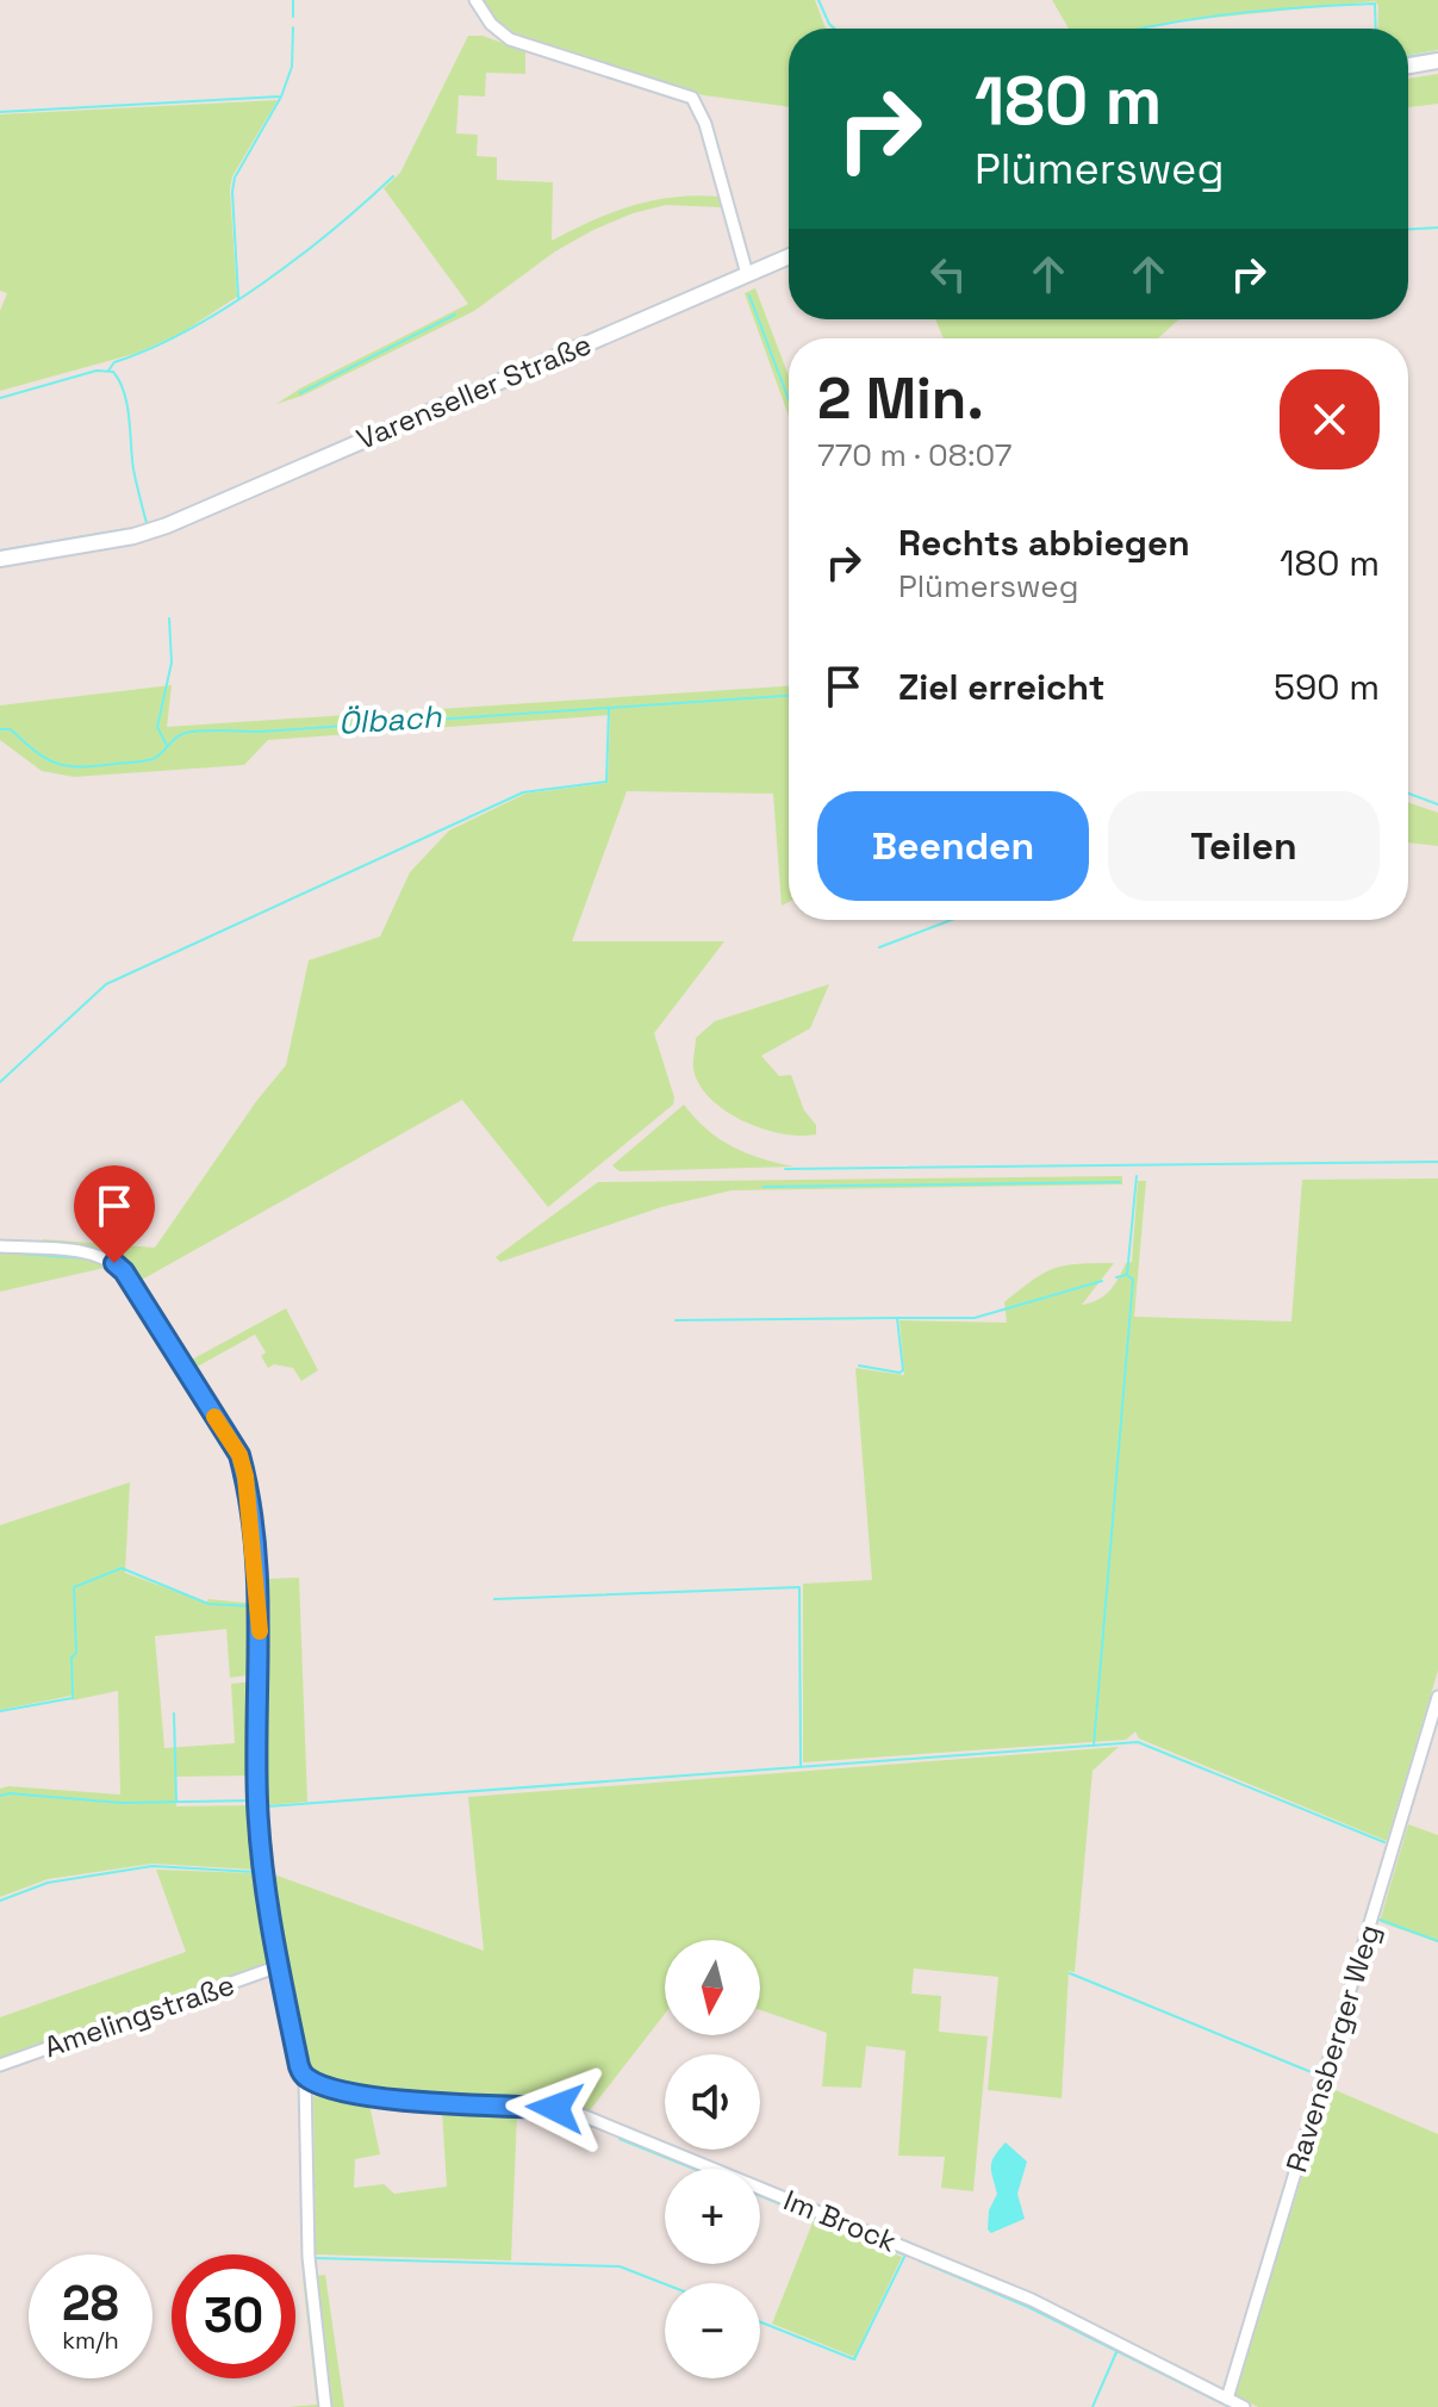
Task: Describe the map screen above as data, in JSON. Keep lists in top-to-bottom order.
{
  "streets": {
    "main road": ["Varenseller Straße"],
    "street": ["Amelingstraße", "Ravensberger Weg", "Im Brock"]
  },
  "crossings": [
    ["Ravensberger Weg", "Im Brock"]
  ],
  "water": ["Ölbach"],
  "north": "bottom",
  "page": {
    "turn": ["180 m", "Plümersweg"],
    "heading": ["2 Min.", "770 m · 08:07"],
    "list": [
      {
        "name": "Rechts abbiegen",
        "note": "Plümersweg",
        "value": "180 m"
      },
      {
        "name": "Ziel erreicht",
        "value": "590 m"
      }
    ],
    "buttons": ["Beenden", "Teilen"],
    "map_buttons": ["+", "−"],
    "speed": "28 km/h",
    "limit": "30"
  }
}
